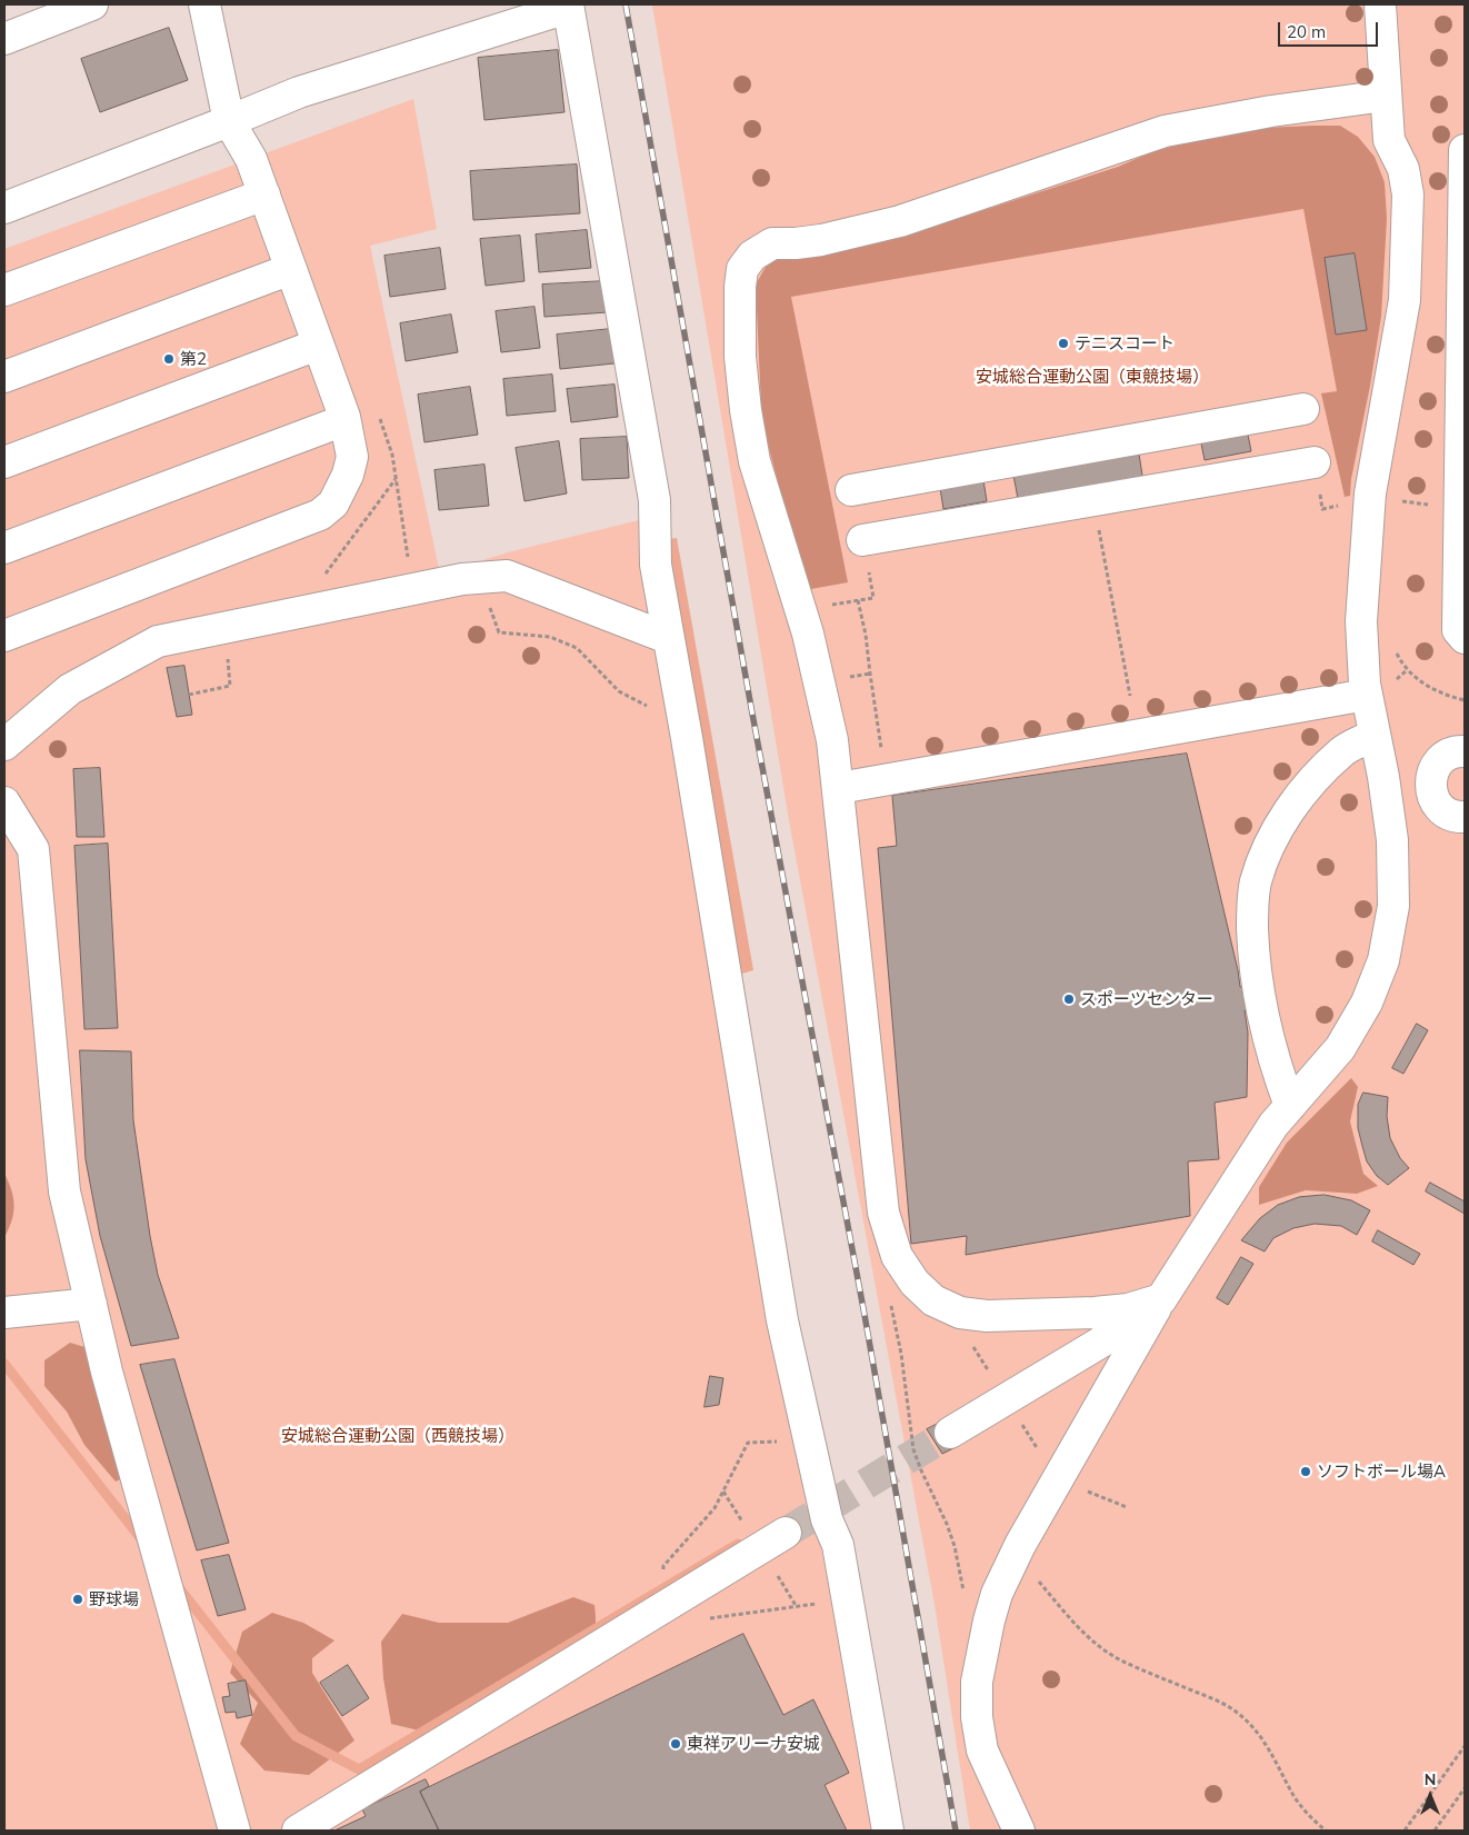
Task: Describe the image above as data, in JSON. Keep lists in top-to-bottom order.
{
  "parks": ["安城総合運動公園（東競技場）", "安城総合運動公園（西競技場）"],
  "places": [
    "テニスコート",
    "第2",
    "スポーツセンター",
    "ソフトボール場A",
    "野球場",
    "東祥アリーナ安城"
  ],
  "scale_bar": "20 m",
  "north": "top"
}
